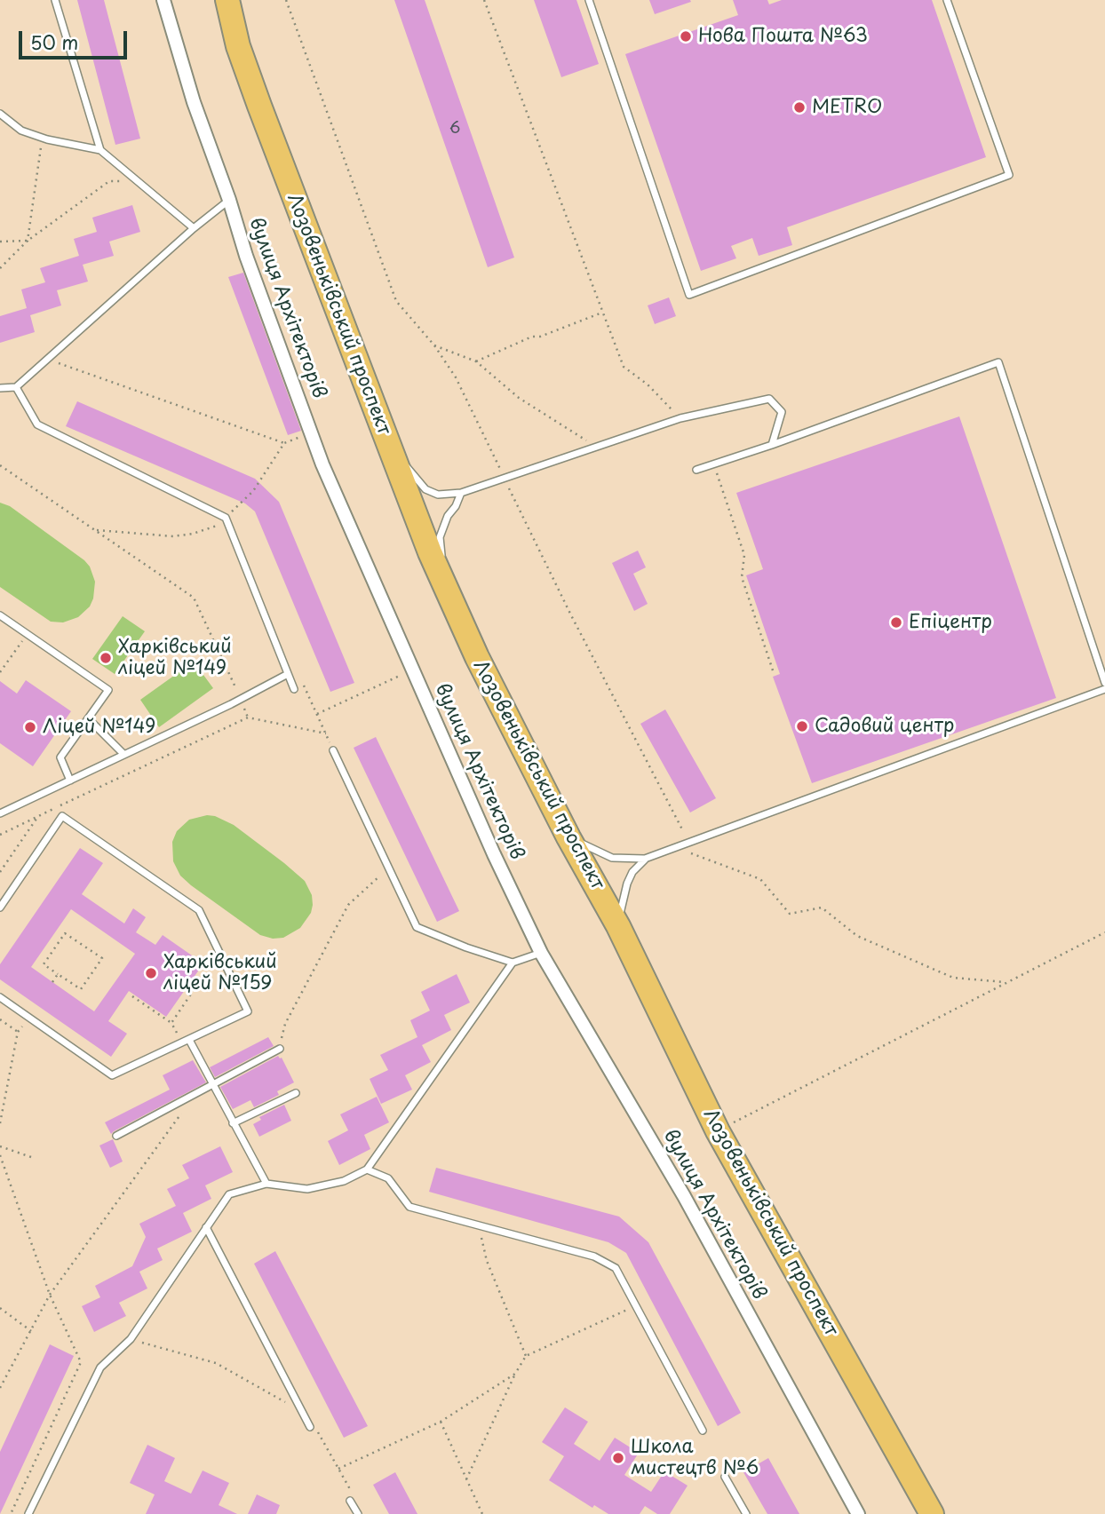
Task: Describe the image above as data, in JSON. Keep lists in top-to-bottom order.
{
  "streets": {
    "highway": ["Лозовеньківський проспект"],
    "street": ["вулиця Архітекторів"]
  },
  "places": [
    "Нова Пошта №63",
    "METRO",
    "Епіцентр",
    "Харківський ліцей №149",
    "Садовий центр",
    "Ліцей №149",
    "Харківський ліцей №159",
    "Школа мистецтв №6"
  ],
  "house_numbers": ["6"],
  "scale_bar": "50 m"
}
